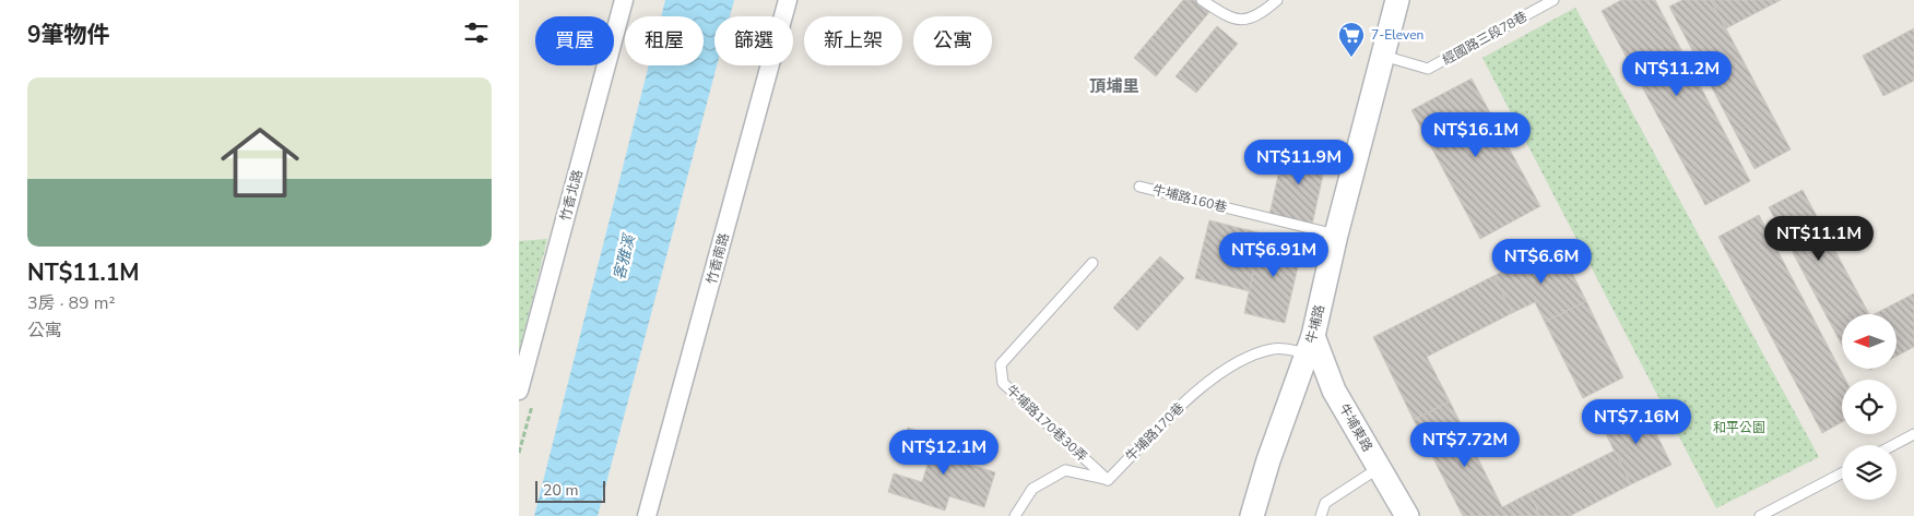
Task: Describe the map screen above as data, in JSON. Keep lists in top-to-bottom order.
{
  "streets": {
    "street": [
      "竹香北路",
      "竹香南路",
      "牛埔路",
      "牛埔東路"
    ],
    "lane": [
      "經國路三段78巷",
      "牛埔路160巷",
      "牛埔路170巷30弄",
      "牛埔路170巷"
    ]
  },
  "crossings": [
    ["經國路三段78巷", "牛埔路"],
    ["牛埔路160巷", "牛埔路"],
    ["牛埔路", "牛埔東路"],
    ["牛埔路", "牛埔路170巷"],
    ["牛埔路170巷30弄", "牛埔路170巷"],
    ["牛埔東路", "牛埔路170巷"]
  ],
  "districts": ["頂埔里"],
  "water": ["客雅溪"],
  "parks": ["和平公園"],
  "places": {
    "supermarket": ["7-Eleven"]
  },
  "scale_bar": "20 m",
  "north": "left",
  "page": {
    "heading": "9筆物件",
    "chip": [
      "買屋",
      "租屋",
      "篩選",
      "新上架",
      "公寓"
    ],
    "price": [
      "NT$11.2M",
      "NT$16.1M",
      "NT$11.9M",
      "NT$11.1M",
      "NT$6.91M",
      "NT$6.6M",
      "NT$7.16M",
      "NT$7.72M",
      "NT$12.1M"
    ],
    "list": [
      {
        "name": "NT$11.1M",
        "note": "3房 · 89 m² · 公寓"
      }
    ],
    "scale": "20 m"
  }
}
